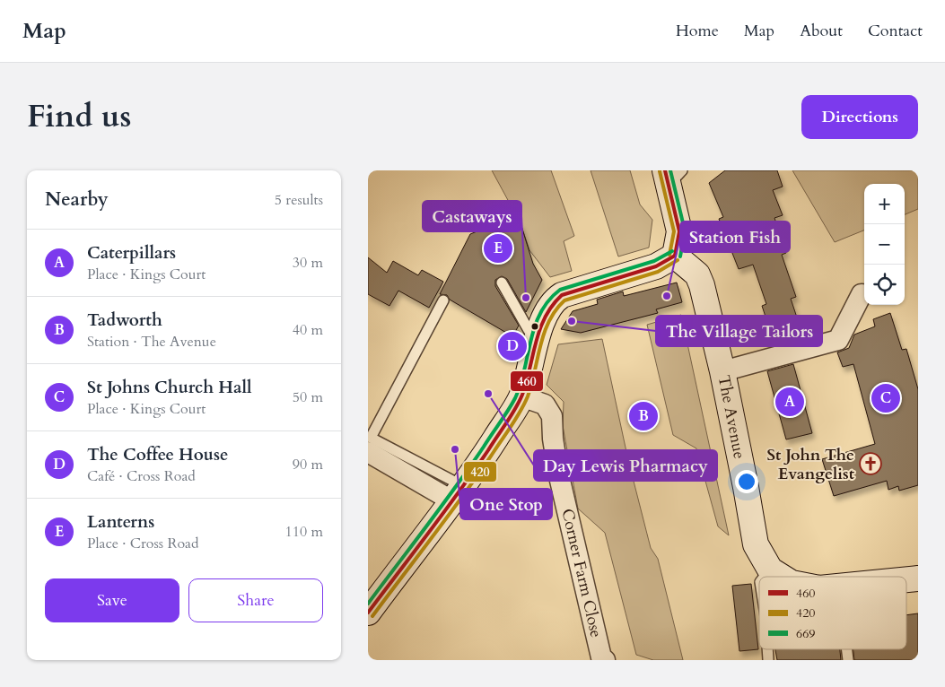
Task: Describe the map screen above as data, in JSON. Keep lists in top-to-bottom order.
{
  "streets": {
    "main road": ["The Avenue"],
    "street": ["Corner Farm Close"]
  },
  "places": {
    "other": [
      "Station Fish",
      "Castaways",
      "The Village Tailors",
      "Day Lewis Pharmacy",
      "One Stop"
    ],
    "church": ["St John The Evangelist"]
  },
  "lines": ["transit line 460", "transit line 669", "transit line 420"],
  "legend": ["460", "420", "669"],
  "page": {
    "header": "Map",
    "nav": [
      "Home",
      "Map",
      "About",
      "Contact"
    ],
    "title": "Find us",
    "buttons": [
      "Directions",
      ["Save", "Share"]
    ],
    "heading": ["Nearby", "5 results"],
    "map_buttons": ["+", "−"],
    "list": [
      {
        "mark": "A",
        "name": "Caterpillars",
        "note": "Place · Kings Court",
        "value": "30 m"
      },
      {
        "mark": "B",
        "name": "Tadworth",
        "note": "Station · The Avenue",
        "value": "40 m"
      },
      {
        "mark": "C",
        "name": "St Johns Church Hall",
        "note": "Place · Kings Court",
        "value": "50 m"
      },
      {
        "mark": "D",
        "name": "The Coffee House",
        "note": "Café · Cross Road",
        "value": "90 m"
      },
      {
        "mark": "E",
        "name": "Lanterns",
        "note": "Place · Cross Road",
        "value": "110 m"
      }
    ],
    "pins": [
      "E",
      "D",
      "C",
      "A",
      "B"
    ]
  }
}
